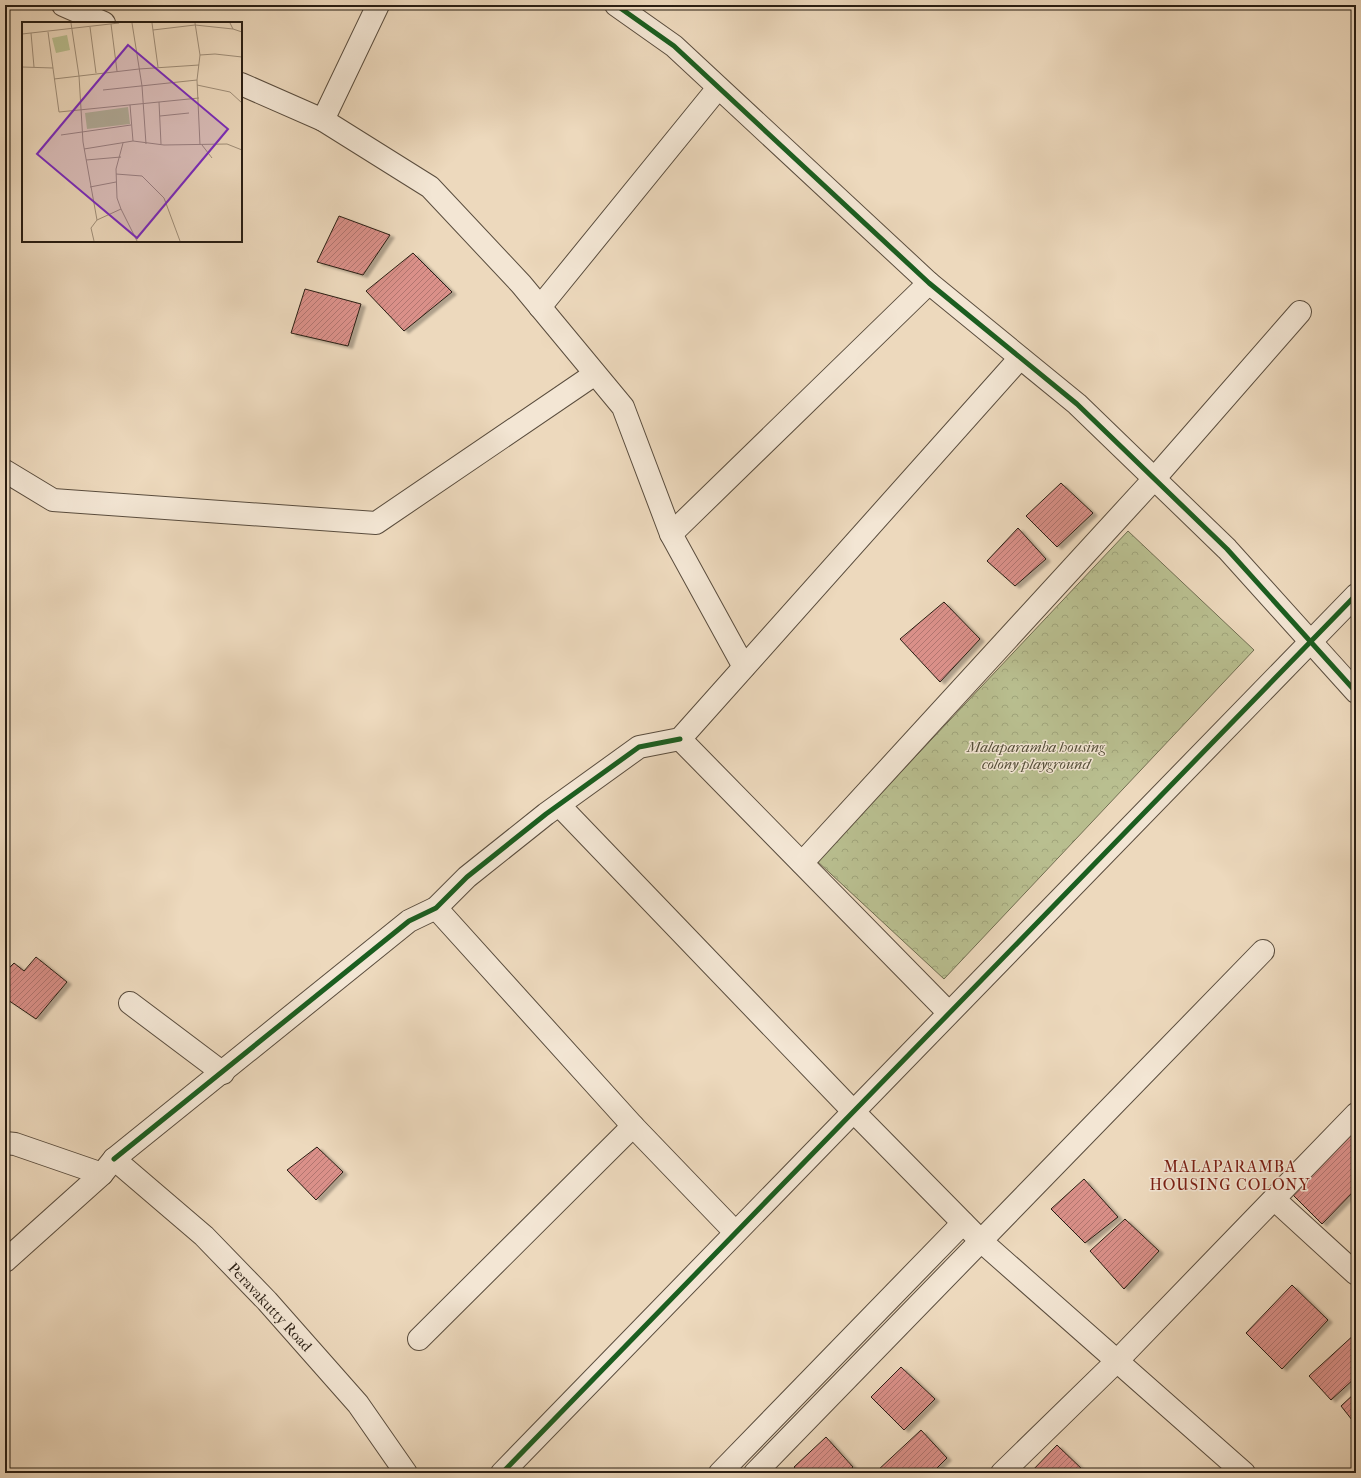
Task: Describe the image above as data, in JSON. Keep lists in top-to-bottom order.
{
  "streets": {
    "street": ["Peravakutty Road"]
  },
  "districts": ["MALAPARAMBA HOUSING COLONY"],
  "parks": ["Malaparamba housing colony playground"]
}
